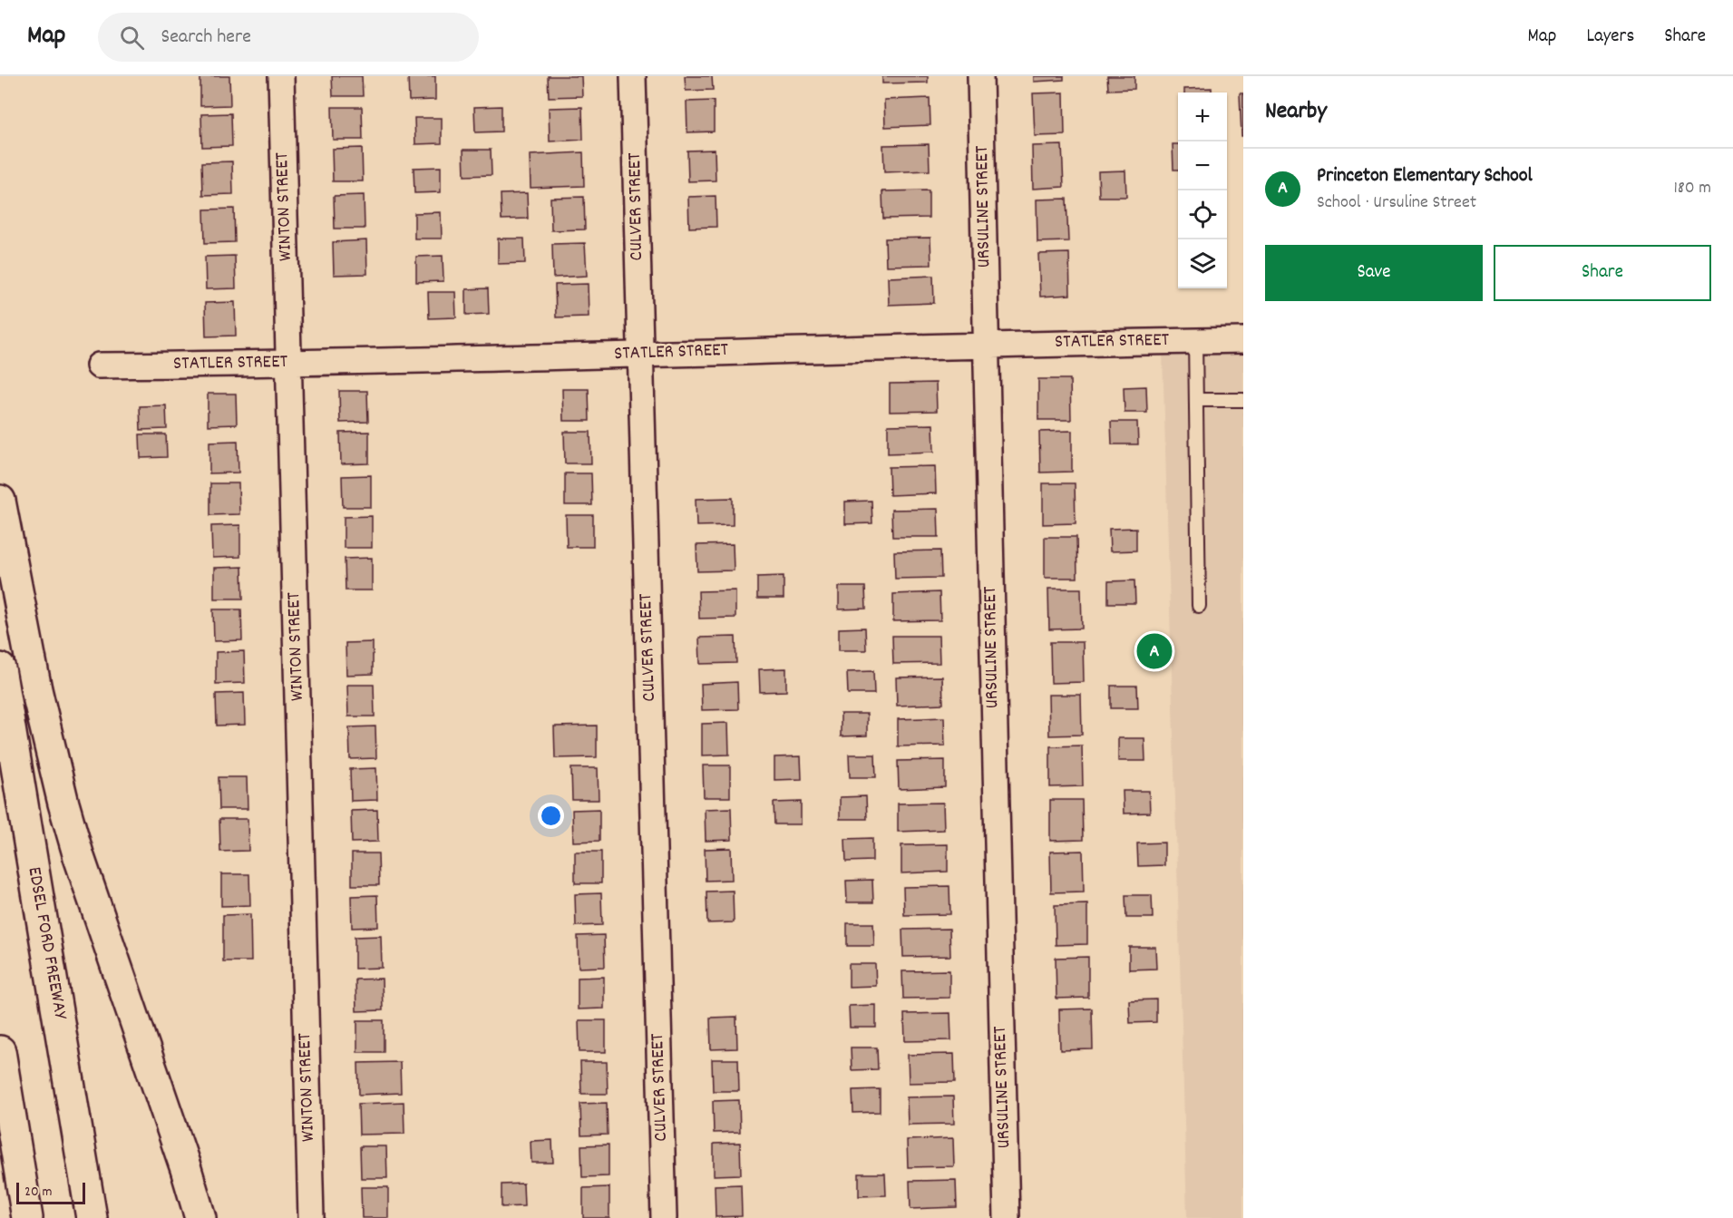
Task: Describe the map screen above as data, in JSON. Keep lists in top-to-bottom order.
{
  "streets": {
    "highway": ["EDSEL FORD FREEWAY"],
    "street": [
      "WINTON STREET",
      "CULVER STREET",
      "URSULINE STREET",
      "STATLER STREET"
    ]
  },
  "crossings": [
    ["WINTON STREET", "STATLER STREET"],
    ["CULVER STREET", "STATLER STREET"],
    ["URSULINE STREET", "STATLER STREET"]
  ],
  "scale_bar": "20 m",
  "page": {
    "header": "Map",
    "search": "Search here",
    "nav": ["Map", "Layers", "Share"],
    "heading": "Nearby",
    "map_buttons": ["+", "−"],
    "list": [
      {
        "mark": "A",
        "name": "Princeton Elementary School",
        "note": "School · Ursuline Street",
        "value": "180 m"
      }
    ],
    "buttons": ["Save", "Share"],
    "pins": "A",
    "scale": "20 m"
  }
}
